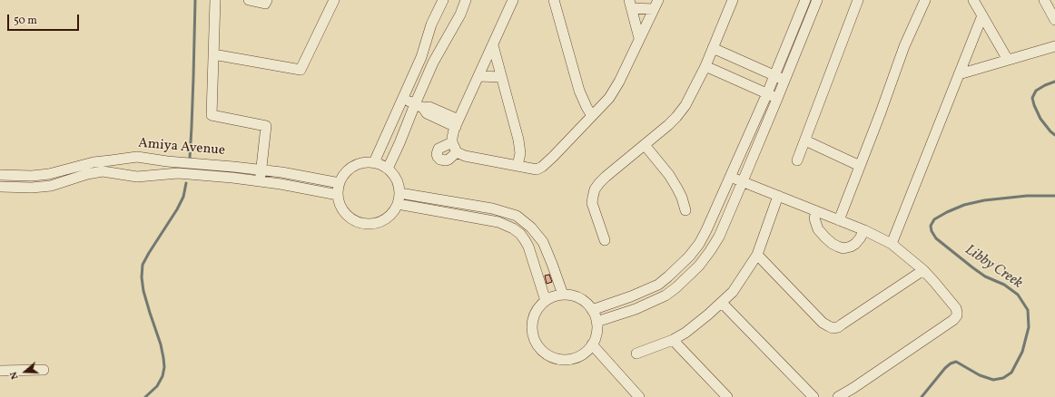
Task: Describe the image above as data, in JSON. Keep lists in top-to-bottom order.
{
  "streets": {
    "street": ["Amiya Avenue"]
  },
  "water": ["Libby Creek"],
  "scale_bar": "50 m",
  "north": "left"
}
